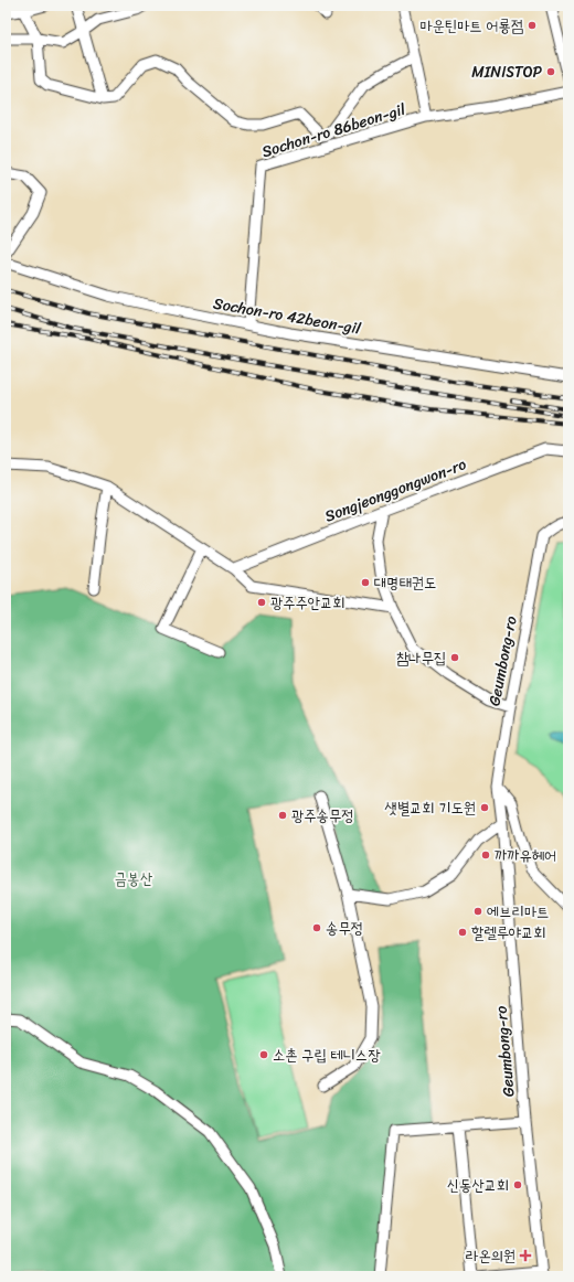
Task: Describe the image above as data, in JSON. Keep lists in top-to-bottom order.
{
  "streets": {
    "street": [
      "Sochon-ro 86beon-gil",
      "Sochon-ro 42beon-gil",
      "Songjeonggongwon-ro",
      "Geumbong-ro"
    ]
  },
  "crossings": [
    ["Sochon-ro 86beon-gil", "Sochon-ro 42beon-gil"]
  ],
  "parks": ["금봉산"],
  "places": {
    "other": [
      "마운틴마트 어룡점",
      "MINISTOP",
      "대명태권도",
      "광주주안교회",
      "참나무집",
      "샛별교회 기도원",
      "광주송무정",
      "까까유헤어",
      "에브리마트",
      "송무정",
      "할렐루야교회",
      "소촌 구립 테니스장",
      "신동산교회"
    ],
    "health": ["라온의원"]
  }
}
